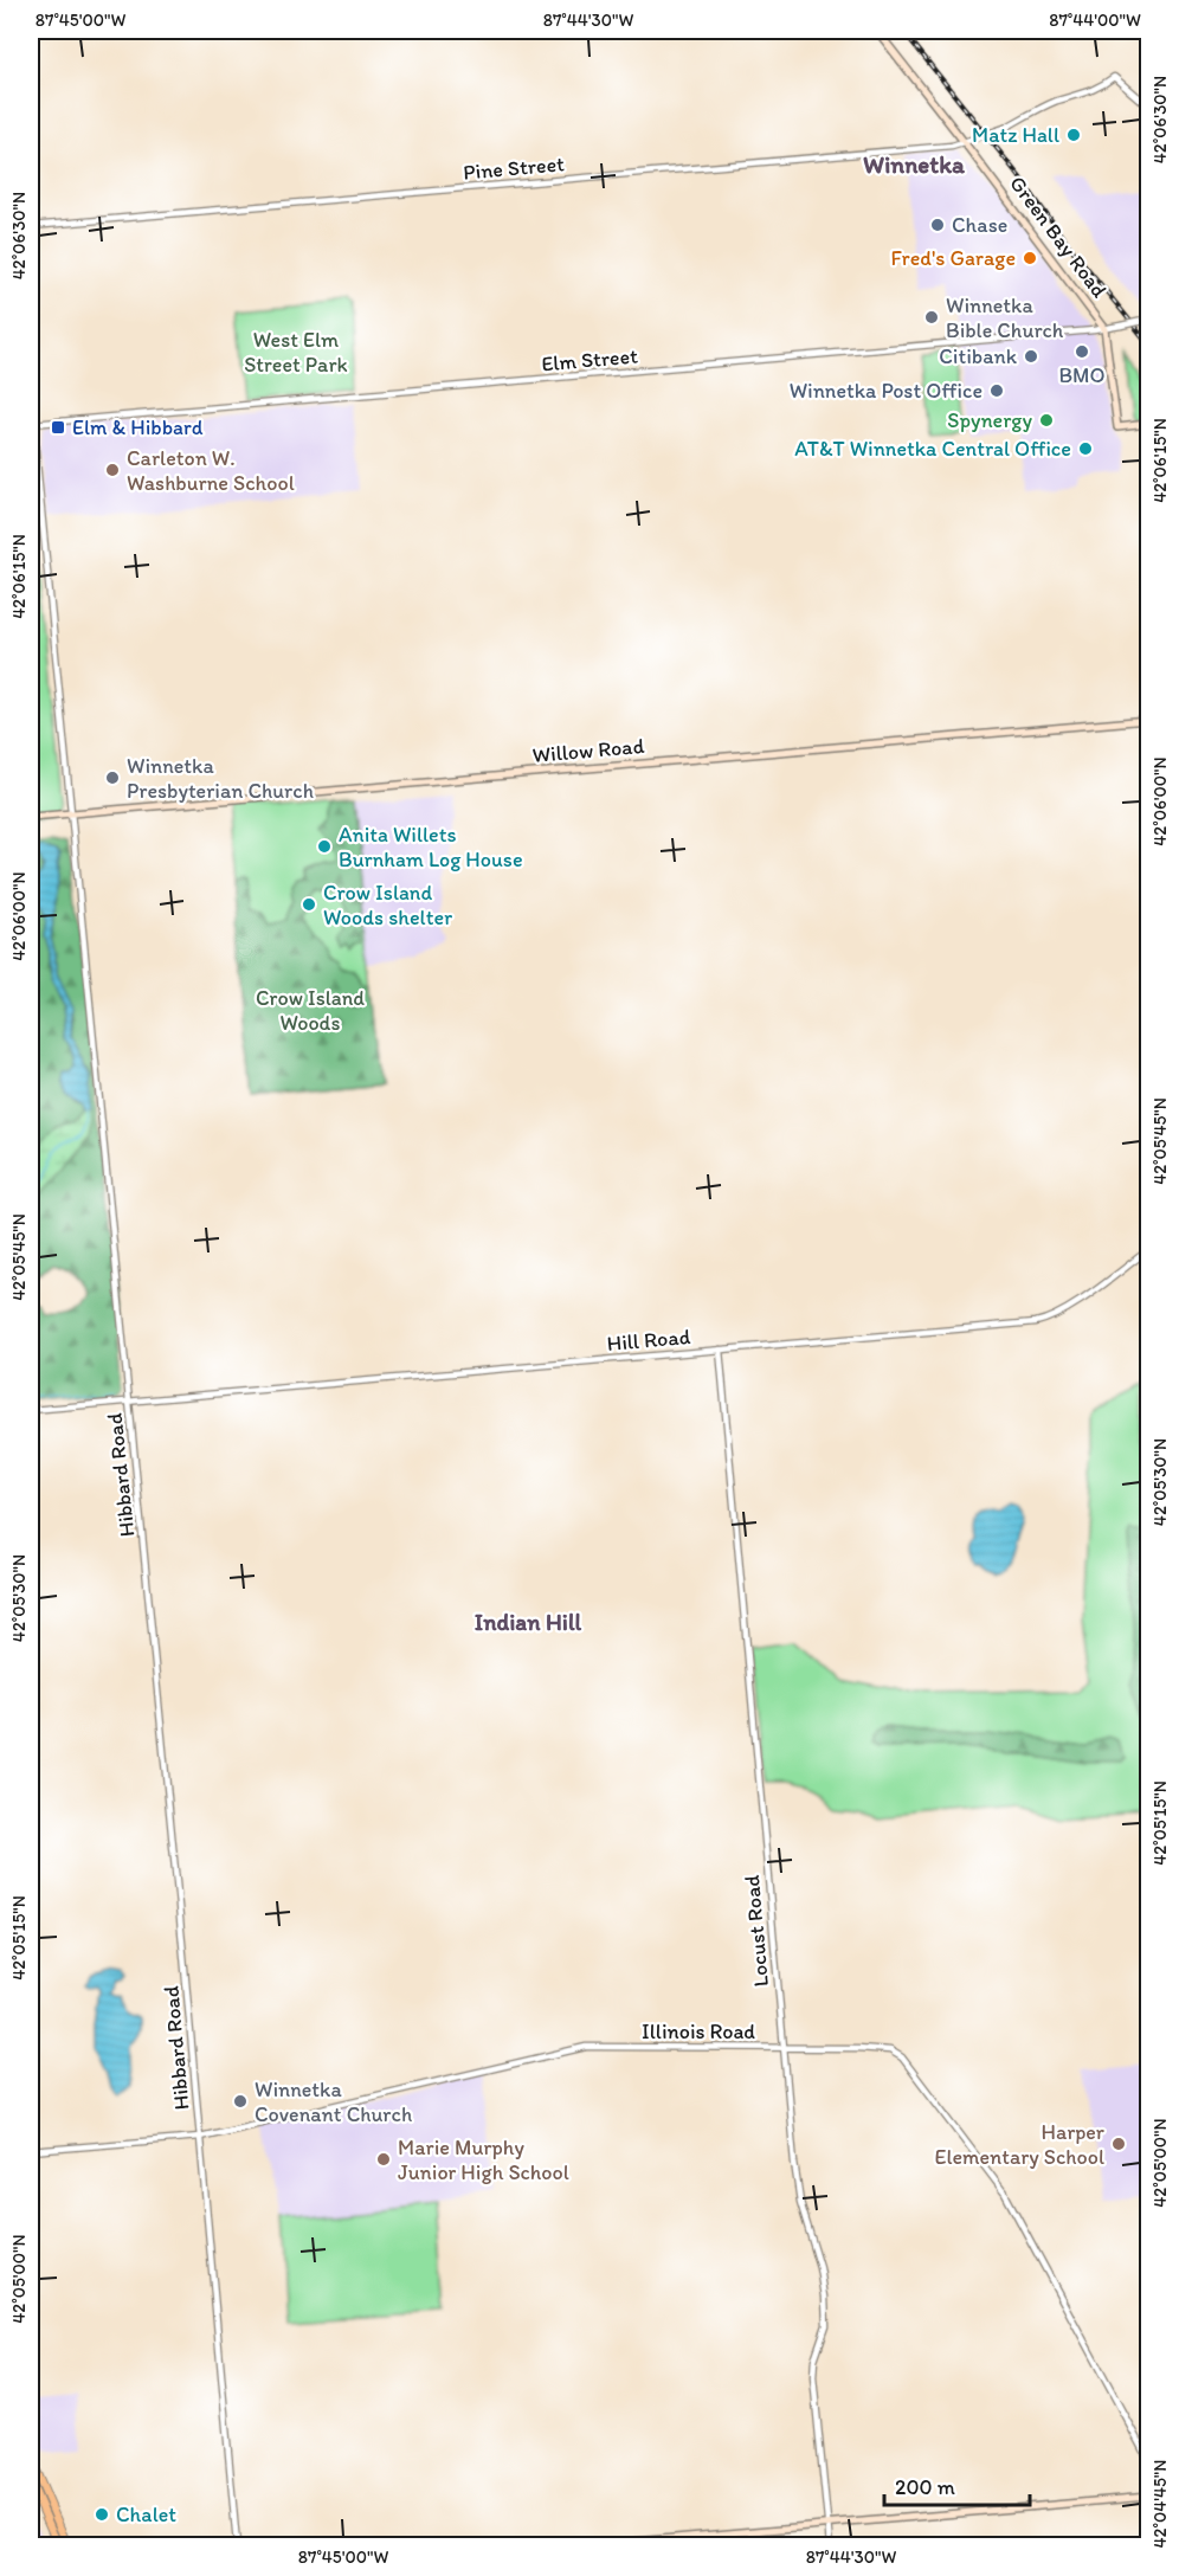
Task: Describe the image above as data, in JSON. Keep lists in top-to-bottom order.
{
  "streets": {
    "main road": ["Green Bay Road", "Willow Road"],
    "street": [
      "Pine Street",
      "Elm Street",
      "Hill Road",
      "Hibbard Road",
      "Locust Road",
      "Illinois Road"
    ]
  },
  "crossings": [
    ["Pine Street", "Green Bay Road"],
    ["Green Bay Road", "Elm Street"],
    ["Elm Street", "Hibbard Road"],
    ["Willow Road", "Hibbard Road"],
    ["Hill Road", "Hibbard Road"],
    ["Hill Road", "Locust Road"],
    ["Hibbard Road", "Illinois Road"],
    ["Locust Road", "Illinois Road"]
  ],
  "districts": ["Winnetka", "Indian Hill"],
  "parks": ["West Elm Street Park", "Crow Island Woods"],
  "places": {
    "other": [
      "Matz Hall",
      "Chase",
      "Fred's Garage",
      "Winnetka Bible Church",
      "BMO",
      "Citibank",
      "Winnetka Post Office",
      "Spynergy",
      "AT&T Winnetka Central Office",
      "Carleton W. Washburne School",
      "Winnetka Presbyterian Church",
      "Anita Willets Burnham Log House",
      "Crow Island Woods shelter",
      "Winnetka Covenant Church",
      "Harper Elementary School",
      "Marie Murphy Junior High School",
      "Chalet"
    ],
    "transit": ["Elm & Hibbard"]
  },
  "scale_bar": "200 m",
  "coordinates": [
    "87°45'00\"W",
    "87°44'30\"W",
    "87°44'00\"W",
    "42°06'30\"N",
    "42°06'15\"N",
    "42°06'00\"N",
    "42°05'45\"N",
    "42°05'30\"N",
    "42°05'15\"N",
    "42°05'00\"N",
    "42°04'45\"N"
  ]
}
